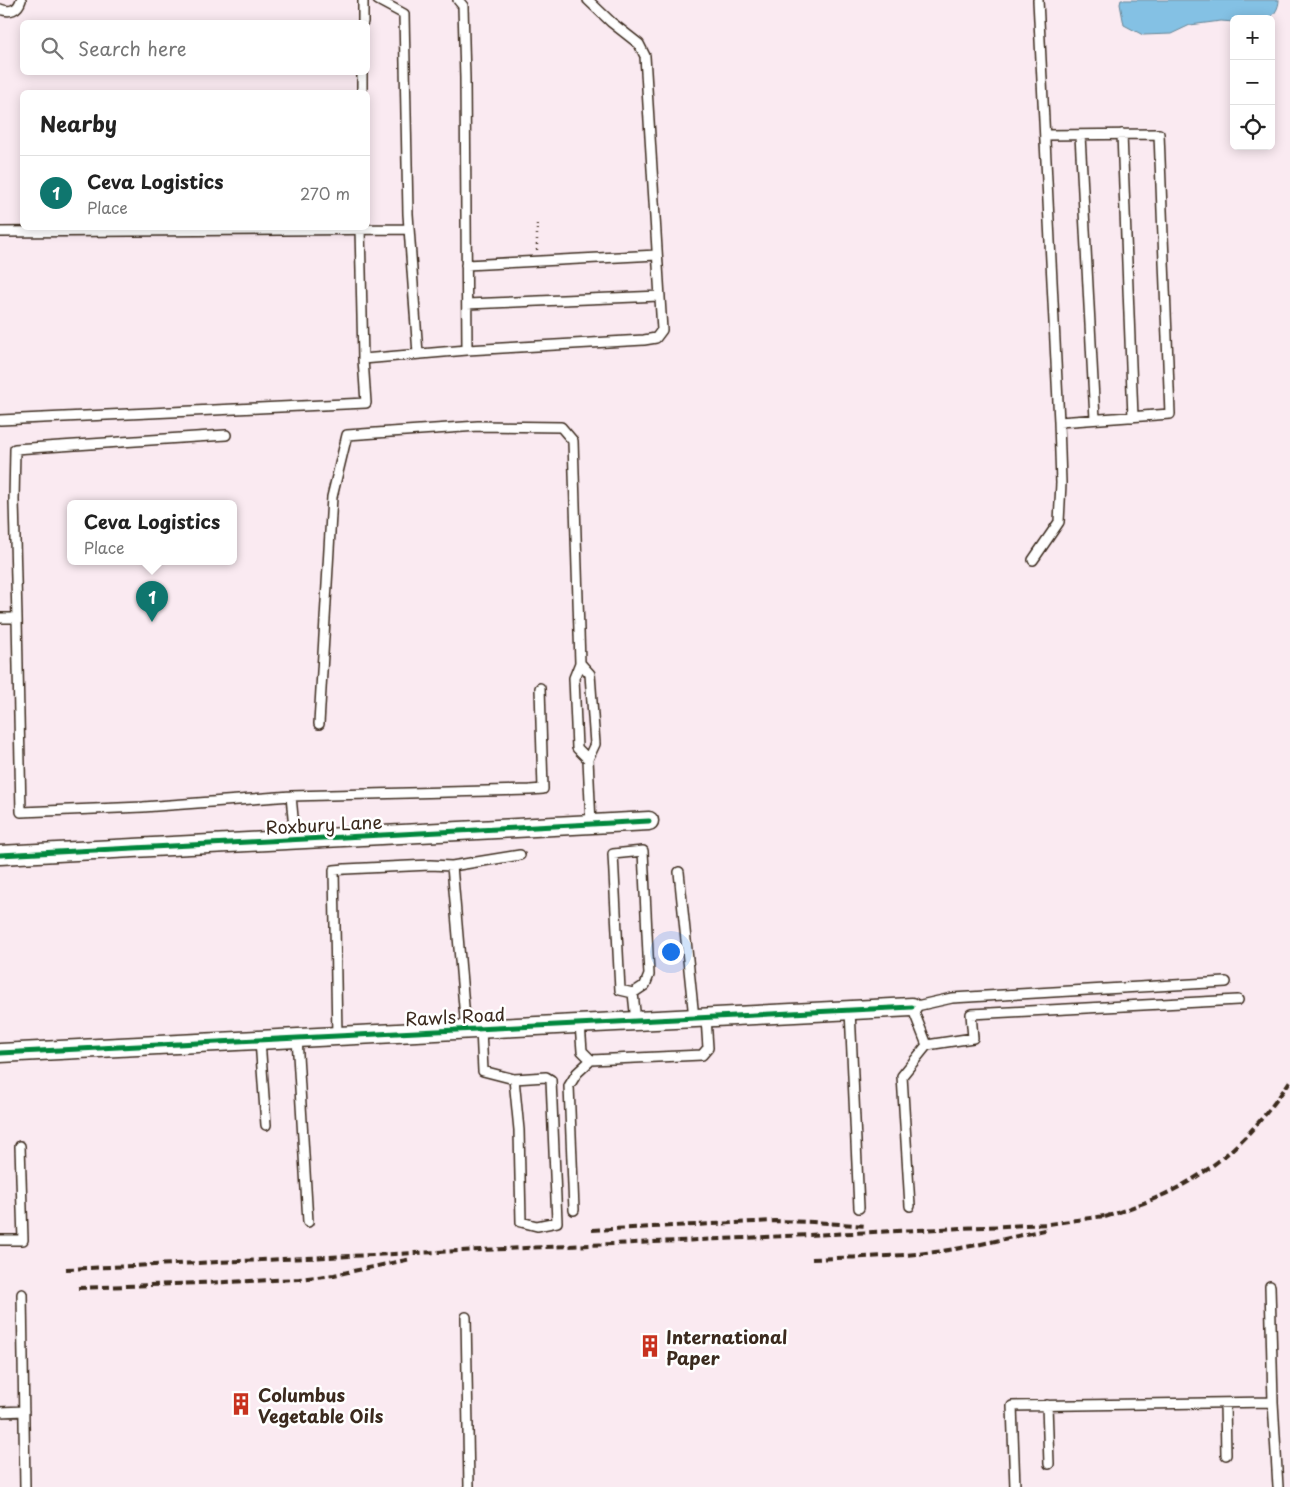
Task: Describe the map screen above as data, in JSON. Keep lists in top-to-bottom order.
{
  "streets": {
    "street": ["Roxbury Lane", "Rawls Road"]
  },
  "places": {
    "building": ["International Paper", "Columbus Vegetable Oils"]
  },
  "page": {
    "map_buttons": ["+", "−"],
    "search": "Search here",
    "heading": "Nearby",
    "list": [
      {
        "mark": "1",
        "name": "Ceva Logistics",
        "note": "Place",
        "value": "270 m"
      }
    ],
    "popup": ["Ceva Logistics", "Place"],
    "pins": "1"
  }
}
